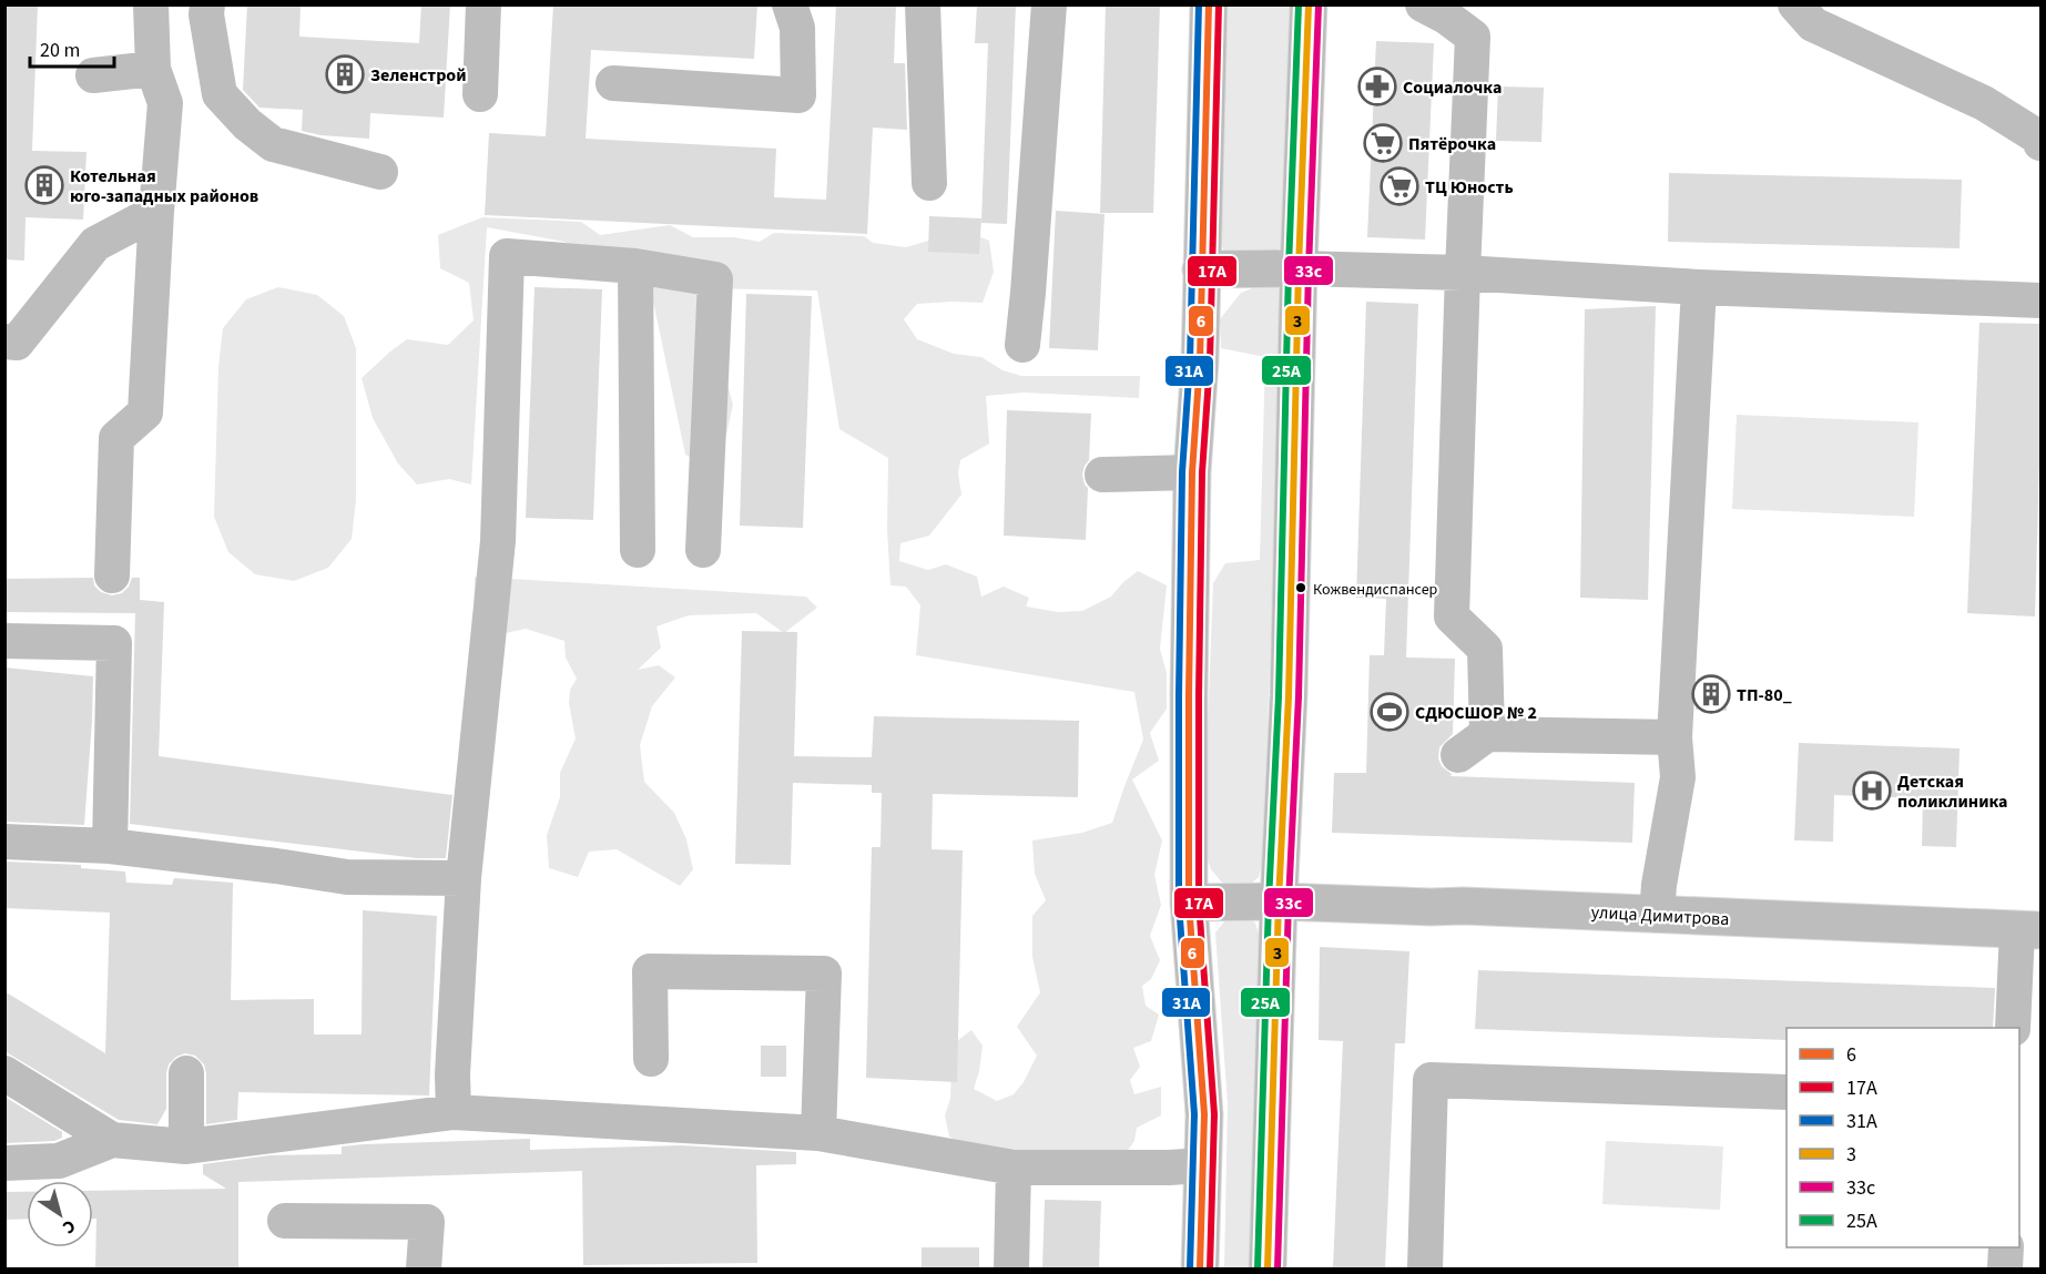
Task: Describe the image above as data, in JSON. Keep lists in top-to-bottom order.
{
  "streets": {
    "main road": ["улица Димитрова"]
  },
  "places": {
    "building": ["Зеленстрой", "Котельная юго-западных районов", "ТП-80_"],
    "pharmacy": ["Социалочка"],
    "supermarket": ["Пятёрочка", "ТЦ Юность"],
    "other": ["Кожвендиспансер"],
    "sports": ["СДЮСШОР № 2"],
    "hospital": ["Детская поликлиника"]
  },
  "lines": [
    "transit line 6",
    "transit line 17А",
    "transit line 31А",
    "transit line 3",
    "transit line 33с",
    "transit line 25А"
  ],
  "legend": [
    "6",
    "17А",
    "31А",
    "3",
    "33с",
    "25А"
  ],
  "scale_bar": "20 m",
  "north": "bottom right"
}
